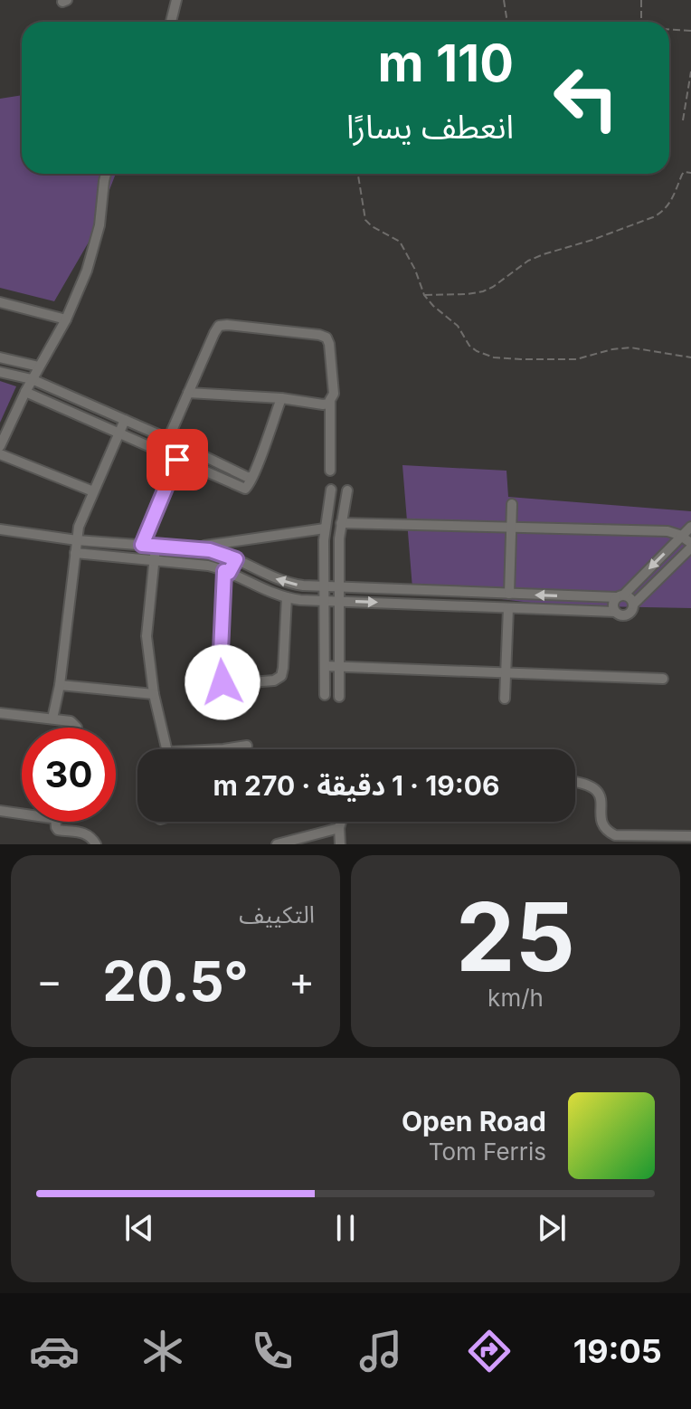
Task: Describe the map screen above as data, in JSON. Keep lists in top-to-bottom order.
{
  "page": {
    "turn": ["110 m", "انعطف يسارًا"],
    "limit": "30",
    "trip": "19:06 · 1 دقيقة · 270 m",
    "tile": [
      ["25", "km/h"],
      "التكييف"
    ],
    "heat": ["−", "20.5°", "+"],
    "song": ["Open Road", "Tom Ferris"],
    "tabs": "19:05"
  }
}
